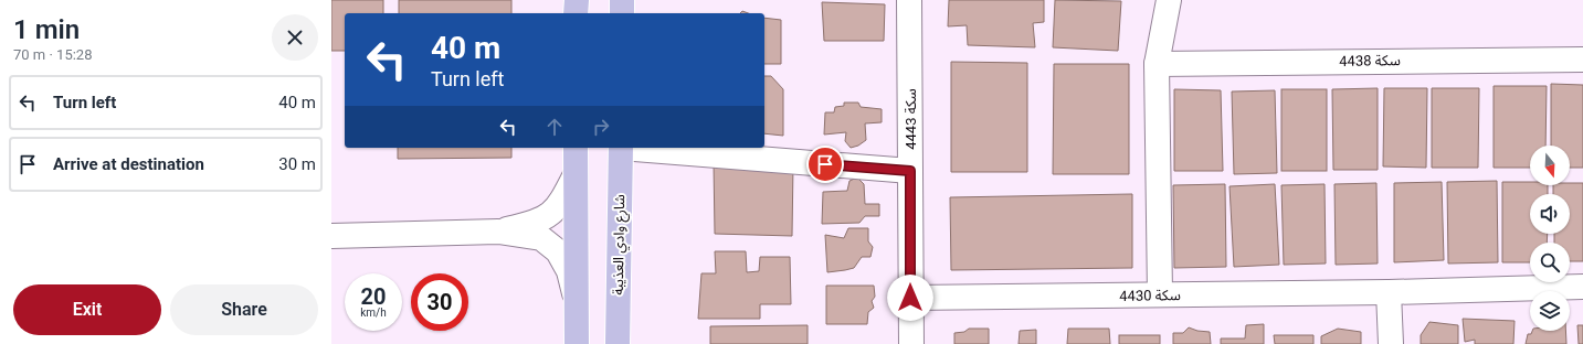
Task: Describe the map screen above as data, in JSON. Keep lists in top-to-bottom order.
{
  "streets": {
    "main road": ["شارع وادي العذيبة"],
    "street": ["سكة 4438", "سكة 4443", "سكة 4430"]
  },
  "crossings": [
    ["سكة 4443", "سكة 4430"]
  ],
  "north": "bottom",
  "page": {
    "heading": ["1 min", "70 m · 15:28"],
    "turn": ["40 m", "Turn left"],
    "list": [
      {
        "name": "Turn left",
        "value": "40 m"
      },
      {
        "name": "Arrive at destination",
        "value": "30 m"
      }
    ],
    "speed": "20 km/h",
    "limit": "30",
    "buttons": ["Exit", "Share"]
  }
}
